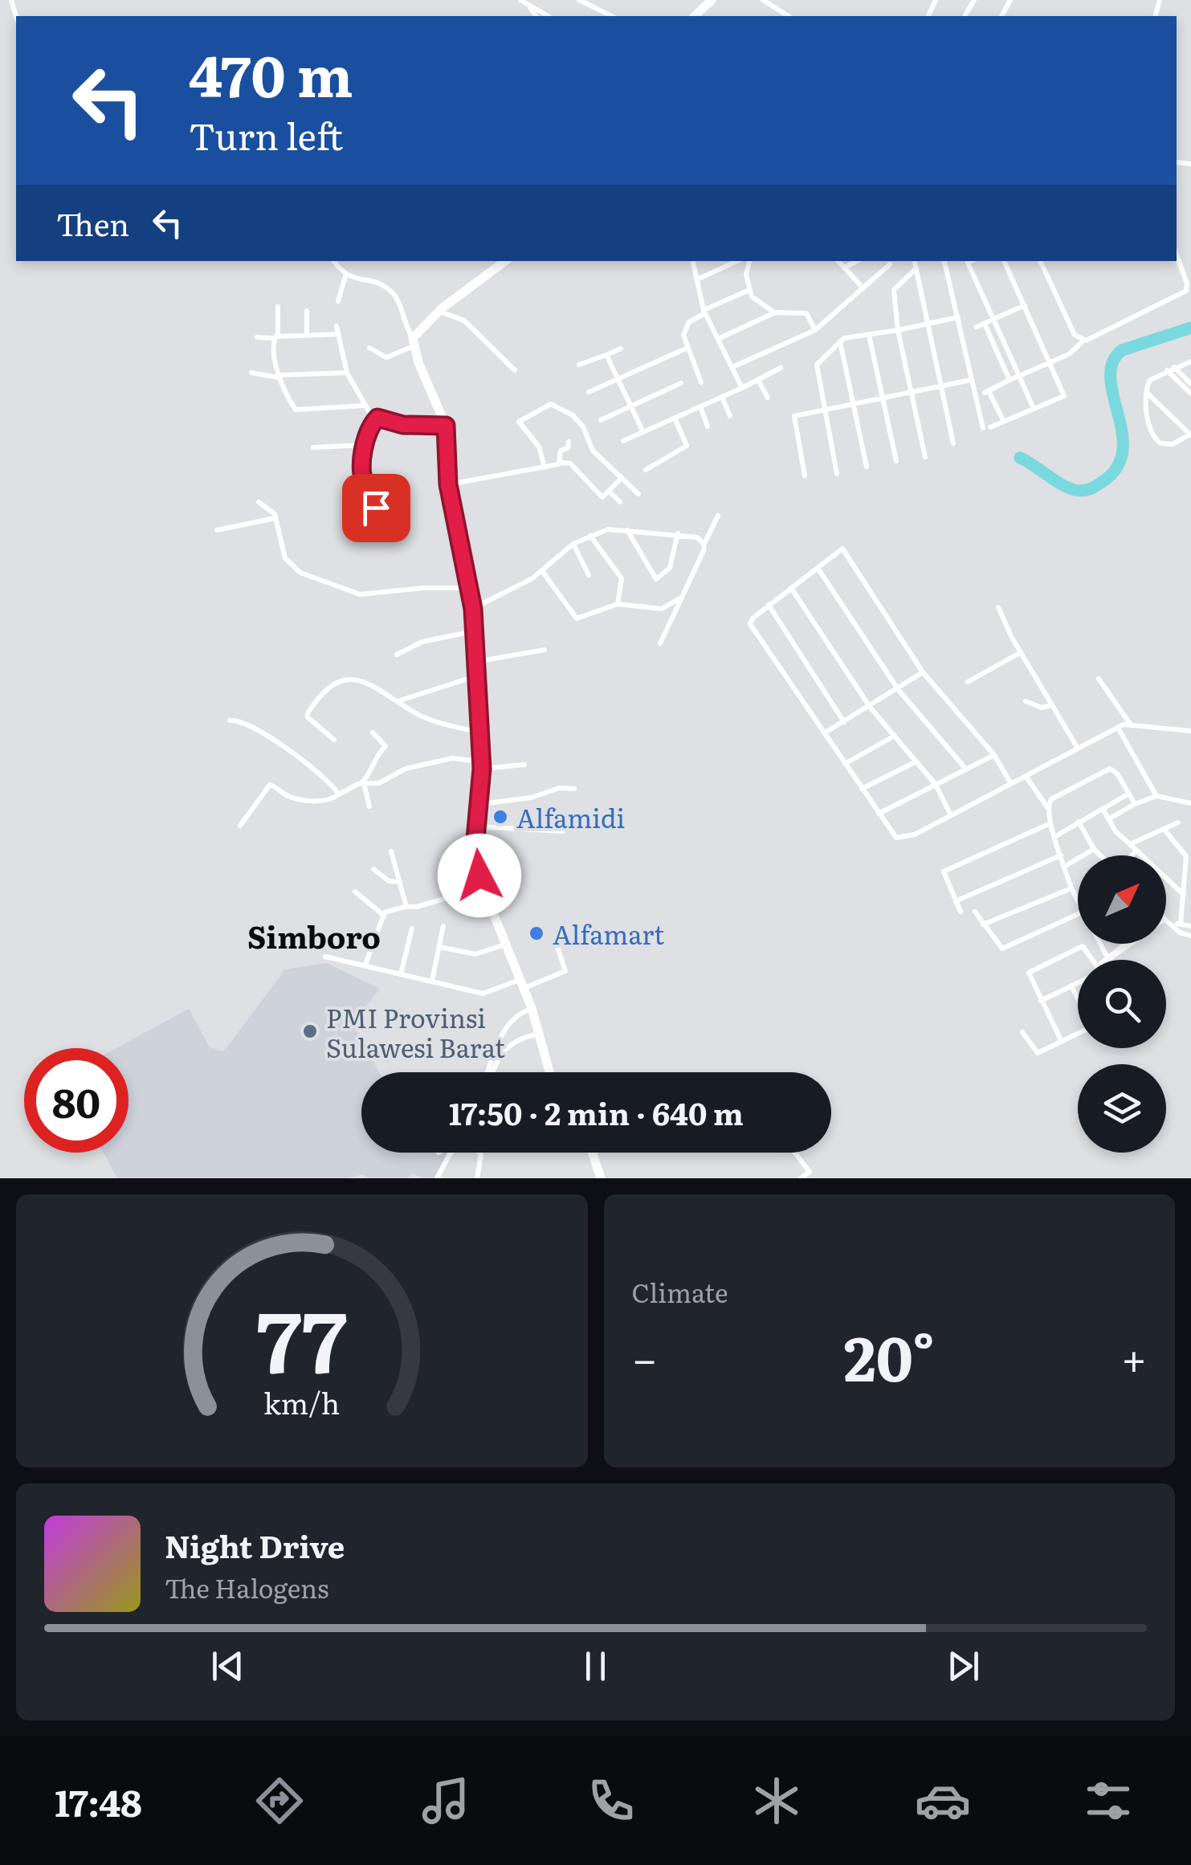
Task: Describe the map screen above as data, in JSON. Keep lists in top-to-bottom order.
{
  "districts": ["Simboro"],
  "places": ["Alfamidi", "Alfamart", "PMI Provinsi Sulawesi Barat"],
  "north": "top right",
  "page": {
    "turn": ["470 m", "Turn left"],
    "then": "Then",
    "limit": "80",
    "trip": "17:50 · 2 min · 640 m",
    "tile": "Climate",
    "heat": ["−", "20°", "+"],
    "song": ["Night Drive", "The Halogens"],
    "tabs": "17:48",
    "gauge": ["77", "km/h"]
  }
}
